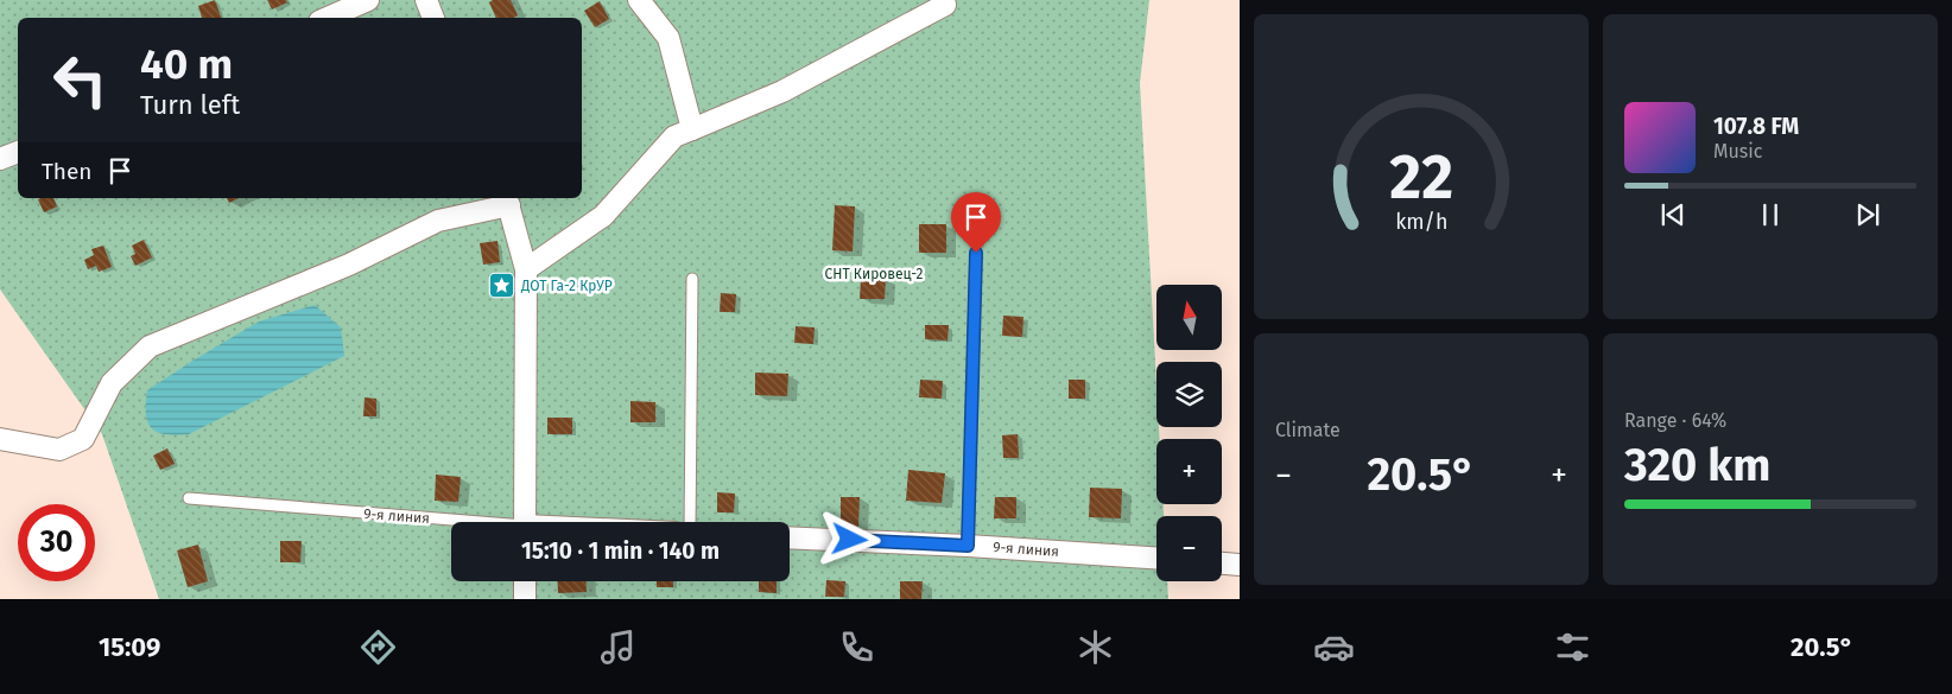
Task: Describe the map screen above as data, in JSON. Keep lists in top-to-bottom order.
{
  "streets": {
    "street": ["9-я линия"]
  },
  "parks": ["СНТ Кировец-2"],
  "places": {
    "place": ["ДОТ Га-2 КрУР"]
  },
  "north": "top",
  "page": {
    "turn": ["40 m", "Turn left"],
    "song": ["107.8 FM", "Music"],
    "then": "Then",
    "map_buttons": ["+", "−"],
    "tile": [
      "Climate",
      ["Range · 64%", "320 km"]
    ],
    "heat": ["−", "20.5°", "+"],
    "limit": "30",
    "trip": "15:10 · 1 min · 140 m",
    "tabs": ["15:09", "20.5°"],
    "gauge": ["22", "km/h"]
  }
}
